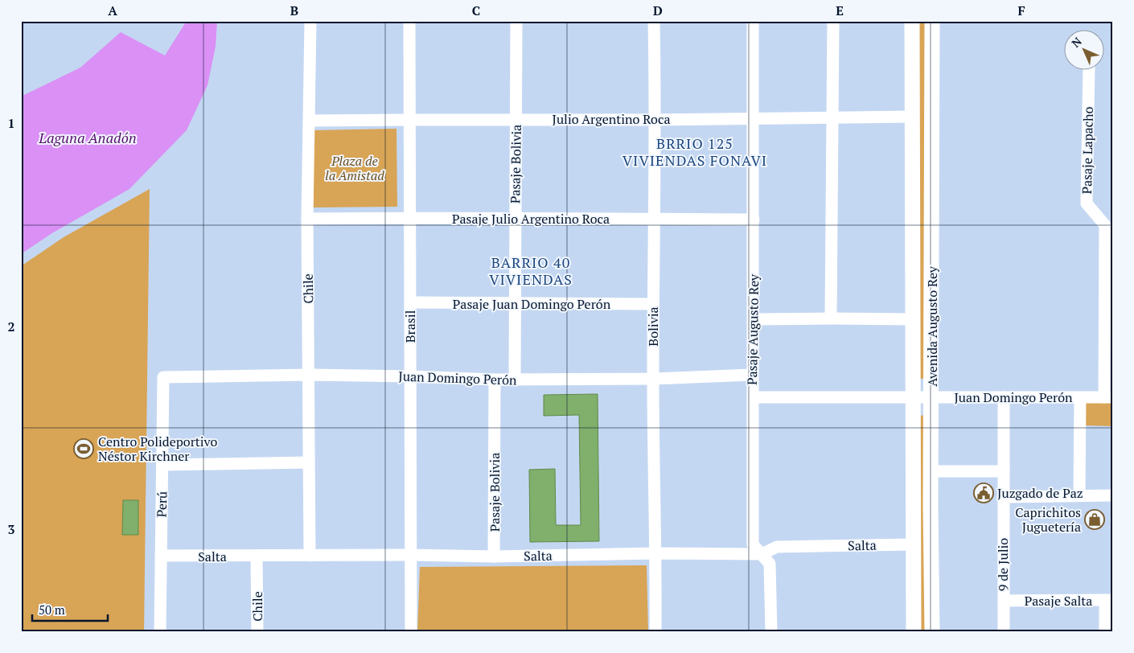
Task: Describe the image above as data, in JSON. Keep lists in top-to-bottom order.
{
  "streets": {
    "main road": ["Avenida Augusto Rey"],
    "street": [
      "Julio Argentino Roca",
      "Pasaje Lapacho",
      "Pasaje Bolivia",
      "Pasaje Julio Argentino Roca",
      "Chile",
      "Pasaje Juan Domingo Perón",
      "Brasil",
      "Bolivia",
      "Pasaje Augusto Rey",
      "Juan Domingo Perón",
      "Perú",
      "Salta",
      "9 de Julio",
      "Pasaje Salta"
    ]
  },
  "crossings": [
    ["Julio Argentino Roca", "Pasaje Bolivia"],
    ["Julio Argentino Roca", "Chile"],
    ["Julio Argentino Roca", "Brasil"],
    ["Julio Argentino Roca", "Bolivia"],
    ["Julio Argentino Roca", "Avenida Augusto Rey"],
    ["Julio Argentino Roca", "Pasaje Augusto Rey"],
    ["Pasaje Lapacho", "Juan Domingo Perón"],
    ["Pasaje Bolivia", "Pasaje Julio Argentino Roca"],
    ["Pasaje Bolivia", "Pasaje Juan Domingo Perón"],
    ["Pasaje Bolivia", "Juan Domingo Perón"],
    ["Pasaje Bolivia", "Salta"],
    ["Pasaje Julio Argentino Roca", "Chile"],
    ["Pasaje Julio Argentino Roca", "Brasil"],
    ["Pasaje Julio Argentino Roca", "Bolivia"],
    ["Pasaje Julio Argentino Roca", "Pasaje Augusto Rey"],
    ["Chile", "Juan Domingo Perón"],
    ["Chile", "Salta"],
    ["Pasaje Juan Domingo Perón", "Brasil"],
    ["Pasaje Juan Domingo Perón", "Bolivia"],
    ["Brasil", "Juan Domingo Perón"],
    ["Brasil", "Salta"],
    ["Bolivia", "Juan Domingo Perón"],
    ["Bolivia", "Salta"],
    ["Avenida Augusto Rey", "Juan Domingo Perón"],
    ["Avenida Augusto Rey", "Salta"],
    ["Pasaje Augusto Rey", "Juan Domingo Perón"],
    ["Pasaje Augusto Rey", "Salta"],
    ["Juan Domingo Perón", "Perú"],
    ["Juan Domingo Perón", "9 de Julio"],
    ["Perú", "Salta"],
    ["9 de Julio", "Pasaje Salta"]
  ],
  "districts": ["BRRIO 125 VIVIENDAS FONAVI", "BARRIO 40 VIVIENDAS"],
  "water": ["Laguna Anadón"],
  "parks": ["Plaza de la Amistad"],
  "places": {
    "sports": ["Centro Polideportivo Néstor Kirchner"],
    "public building": ["Juzgado de Paz"],
    "shop": ["Caprichitos Juguetería"]
  },
  "scale_bar": "50 m",
  "north": "top left",
  "grid": {
    "columns": [
      "A",
      "B",
      "C",
      "D",
      "E",
      "F"
    ],
    "rows": ["1", "2", "3"]
  }
}
